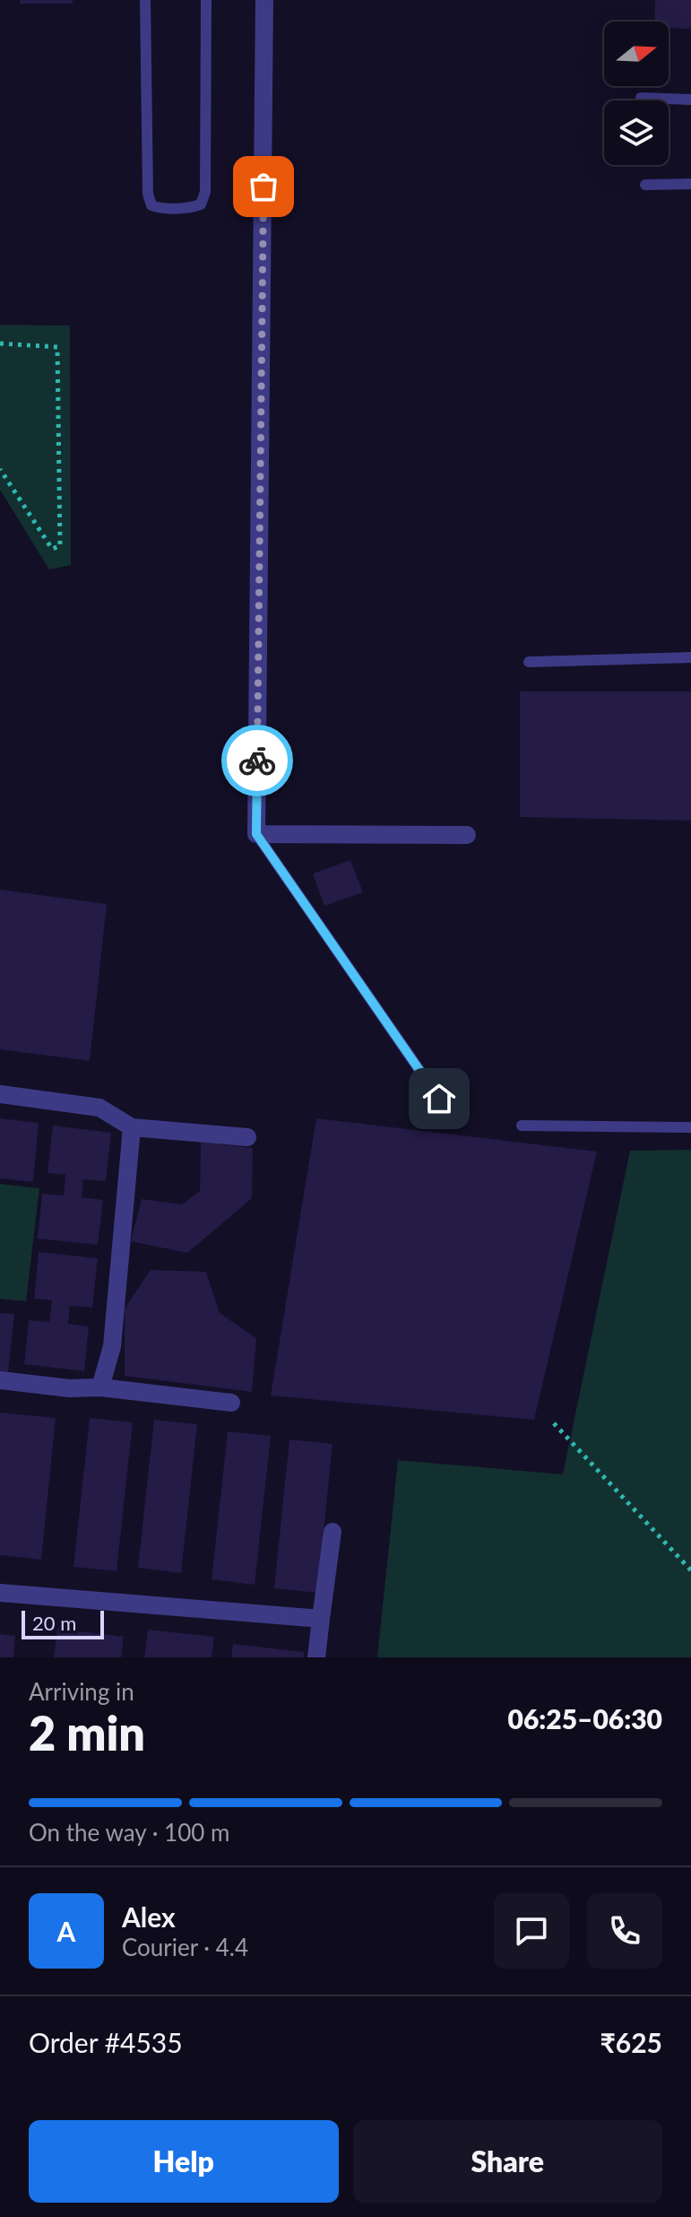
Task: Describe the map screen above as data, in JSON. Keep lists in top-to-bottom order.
{
  "scale_bar": "20 m",
  "north": "right",
  "page": {
    "scale": "20 m",
    "heading": ["2 min", "Arriving in", "06:25–06:30"],
    "panel": [
      "Alex",
      "Courier · 4.4",
      "Order #4535",
      "₹625"
    ],
    "bar": "On the way · 100 m",
    "round": "A",
    "buttons": ["Help", "Share"]
  }
}
